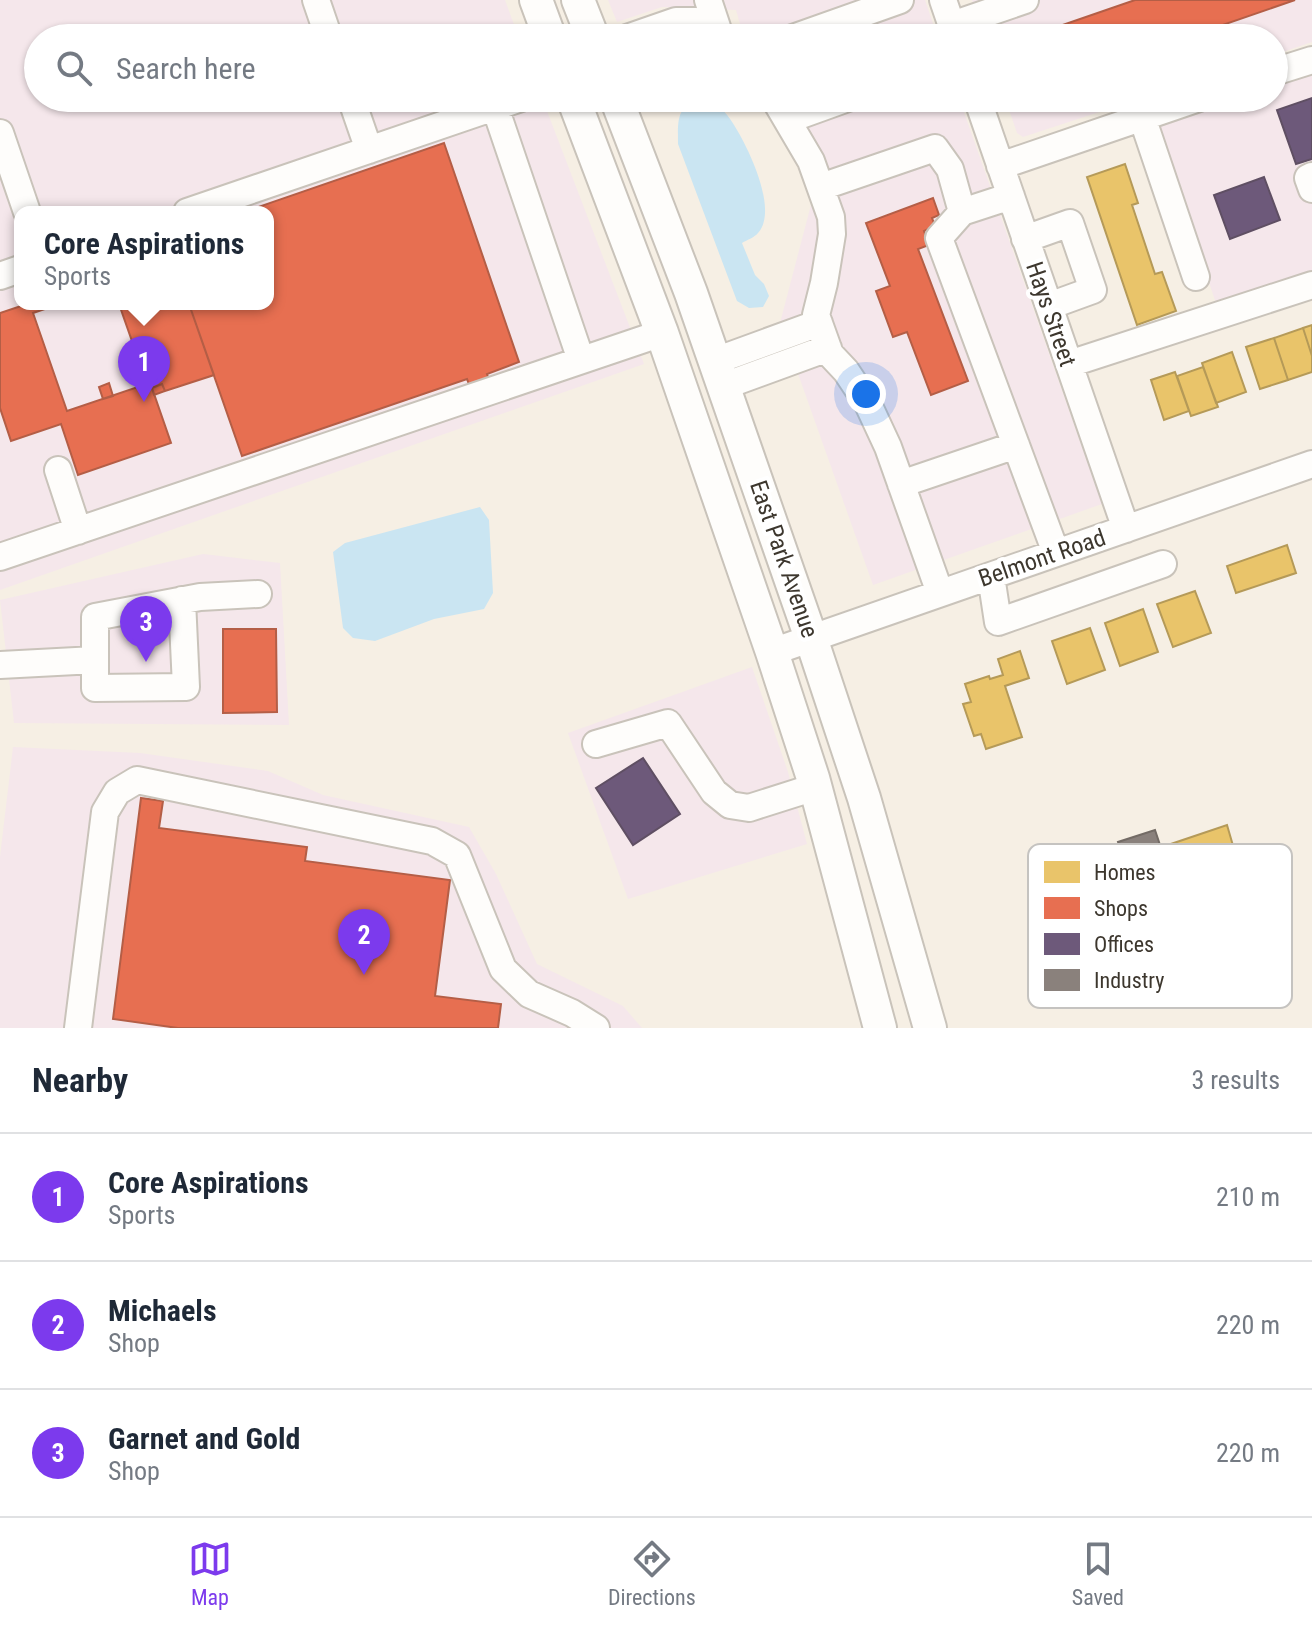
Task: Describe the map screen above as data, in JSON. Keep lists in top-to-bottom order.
{
  "streets": {
    "main road": ["East Park Avenue"],
    "street": ["Hays Street", "Belmont Road"]
  },
  "crossings": [
    ["Hays Street", "Belmont Road"],
    ["Belmont Road", "East Park Avenue"]
  ],
  "legend": [
    "Homes",
    "Shops",
    "Offices",
    "Industry"
  ],
  "page": {
    "search": "Search here",
    "popup": ["Core Aspirations", "Sports"],
    "pins": ["1", "3", "2"],
    "heading": ["Nearby", "3 results"],
    "list": [
      {
        "mark": "1",
        "name": "Core Aspirations",
        "note": "Sports",
        "value": "210 m"
      },
      {
        "mark": "2",
        "name": "Michaels",
        "note": "Shop",
        "value": "220 m"
      },
      {
        "mark": "3",
        "name": "Garnet and Gold",
        "note": "Shop",
        "value": "220 m"
      }
    ],
    "nav": ["Map", "Directions", "Saved"]
  }
}
